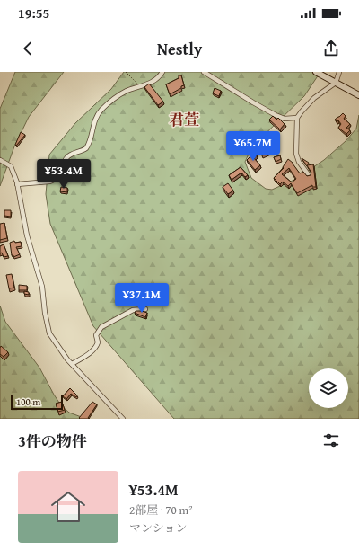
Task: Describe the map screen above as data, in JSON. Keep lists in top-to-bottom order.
{
  "districts": ["君萱"],
  "scale_bar": "100 m",
  "page": {
    "status": "19:55",
    "header": "Nestly",
    "price": ["¥65.7M", "¥53.4M", "¥37.1M"],
    "scale": "100 m",
    "heading": "3件の物件",
    "list": [
      {
        "name": "¥53.4M",
        "note": "2部屋 · 70 m² · マンション"
      }
    ]
  }
}
